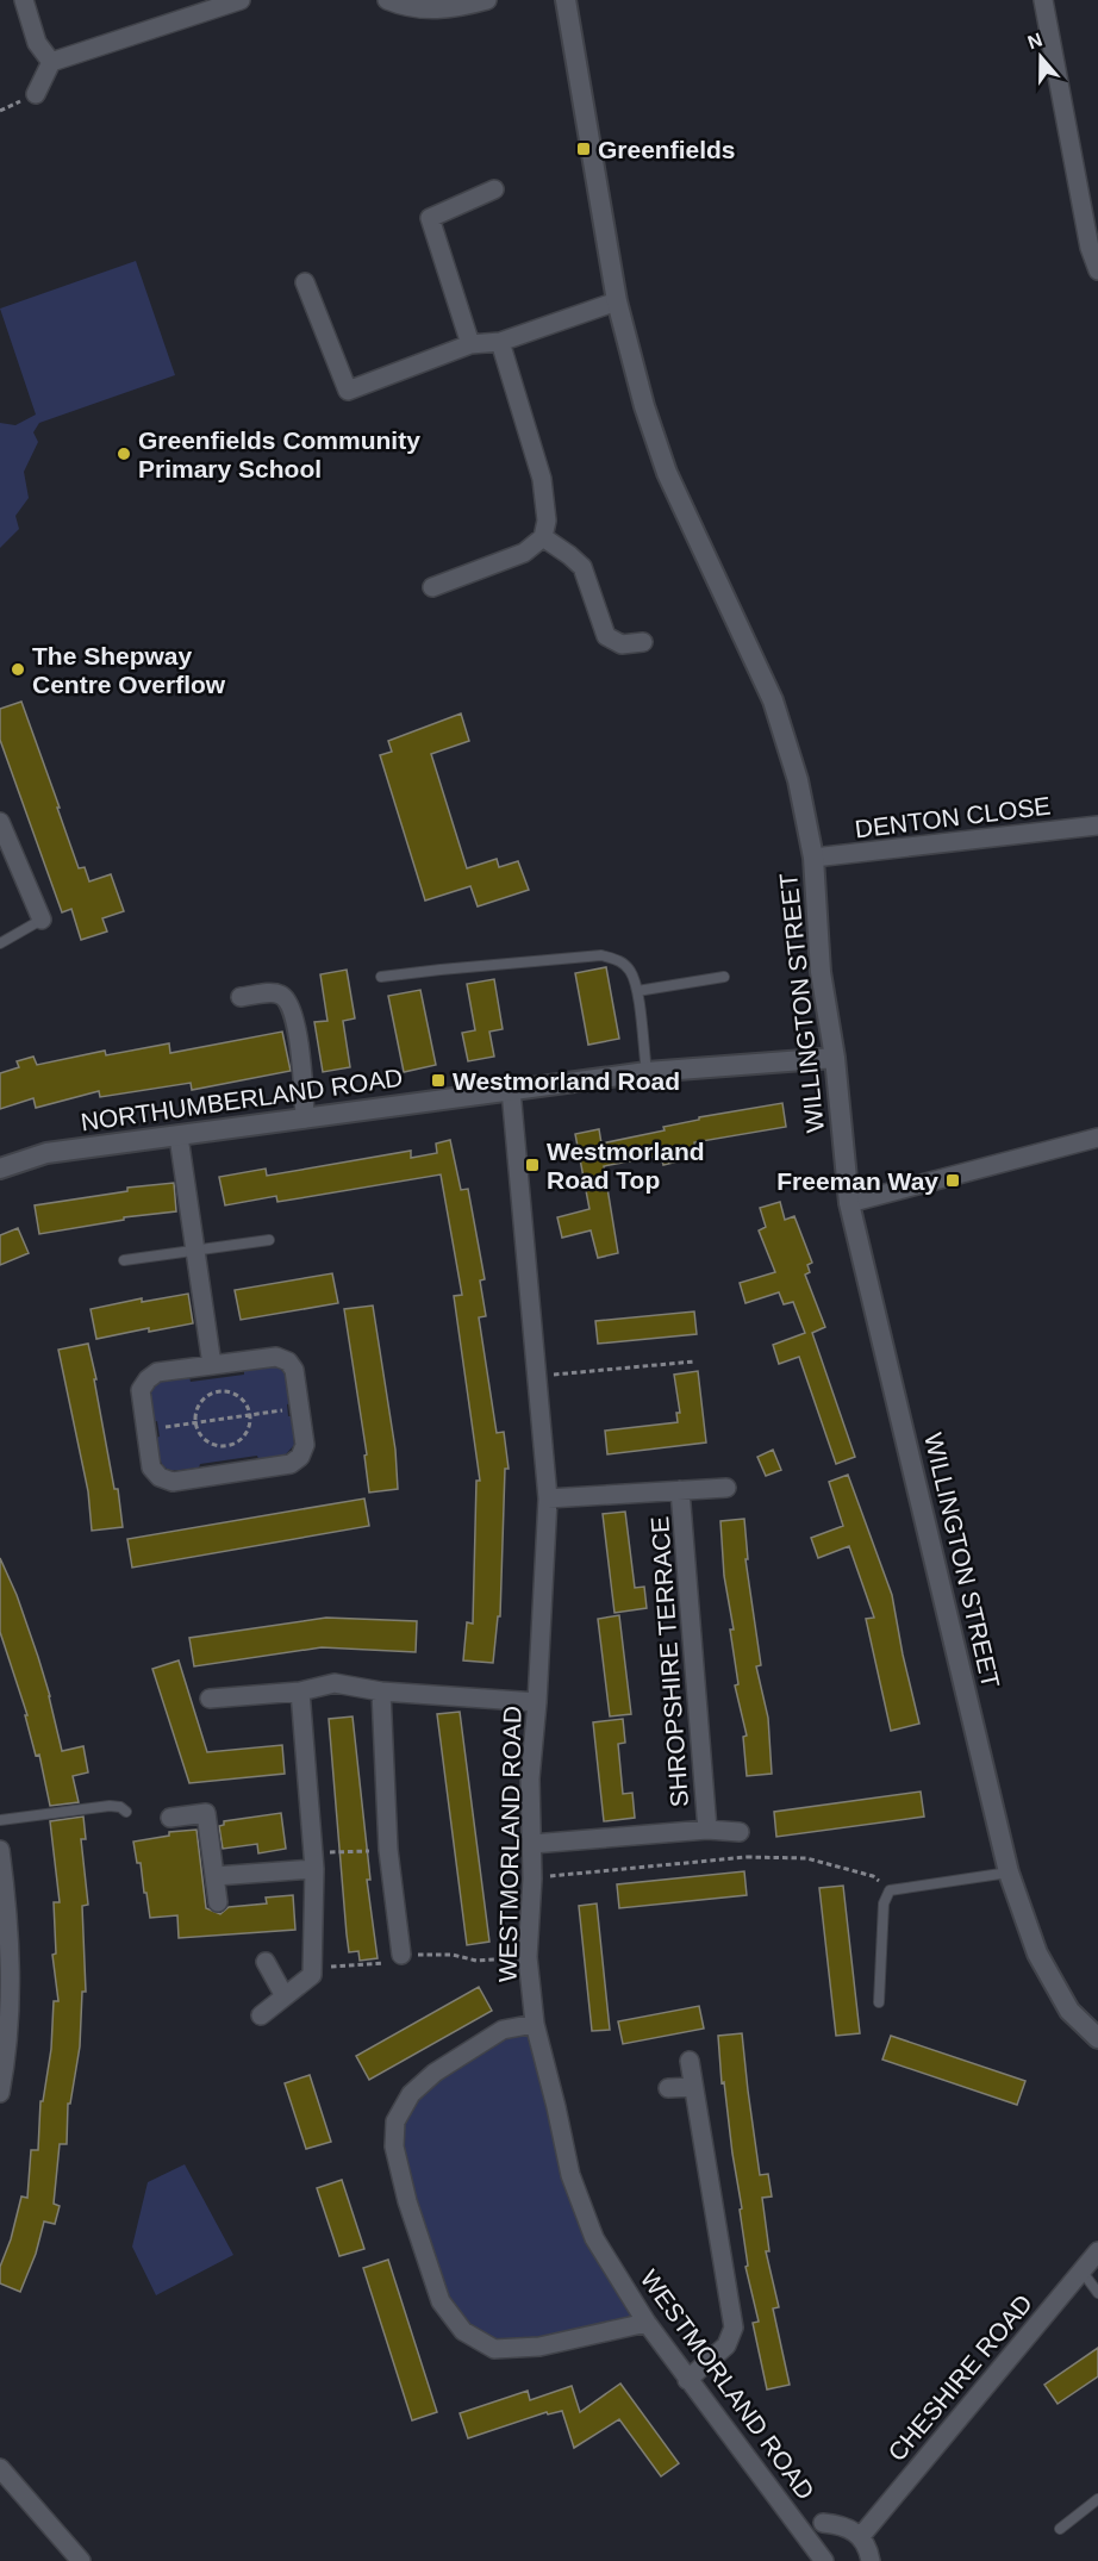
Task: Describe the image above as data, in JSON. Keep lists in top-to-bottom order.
{
  "streets": {
    "street": [
      "DENTON CLOSE",
      "WILLINGTON STREET",
      "NORTHUMBERLAND ROAD",
      "SHROPSHIRE TERRACE",
      "WESTMORLAND ROAD",
      "CHESHIRE ROAD"
    ]
  },
  "crossings": [
    ["DENTON CLOSE", "WILLINGTON STREET"],
    ["WILLINGTON STREET", "NORTHUMBERLAND ROAD"],
    ["NORTHUMBERLAND ROAD", "WESTMORLAND ROAD"]
  ],
  "places": {
    "transit": [
      "Greenfields",
      "Westmorland Road",
      "Westmorland Road Top",
      "Freeman Way"
    ],
    "other": ["Greenfields Community Primary School", "The Shepway Centre Overflow"]
  },
  "north": "top"
}
